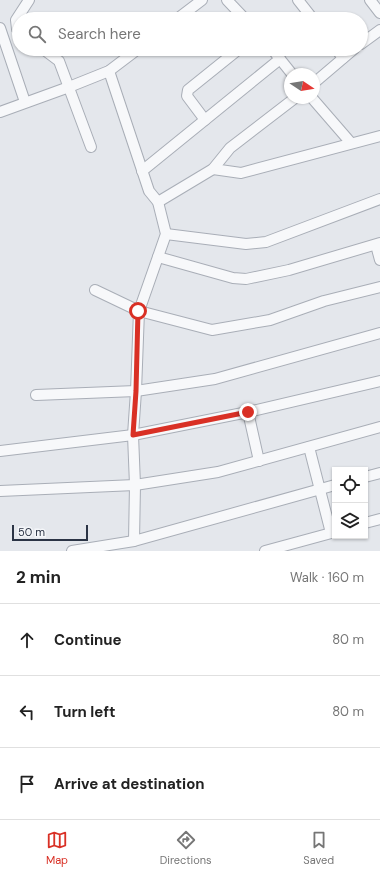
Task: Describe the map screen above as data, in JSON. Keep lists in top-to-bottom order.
{
  "scale_bar": "50 m",
  "north": "right",
  "page": {
    "search": "Search here",
    "scale": "50 m",
    "heading": ["2 min", "Walk · 160 m"],
    "list": [
      ["Continue", "80 m"],
      ["Turn left", "80 m"],
      "Arrive at destination"
    ],
    "nav": ["Map", "Directions", "Saved"]
  }
}
